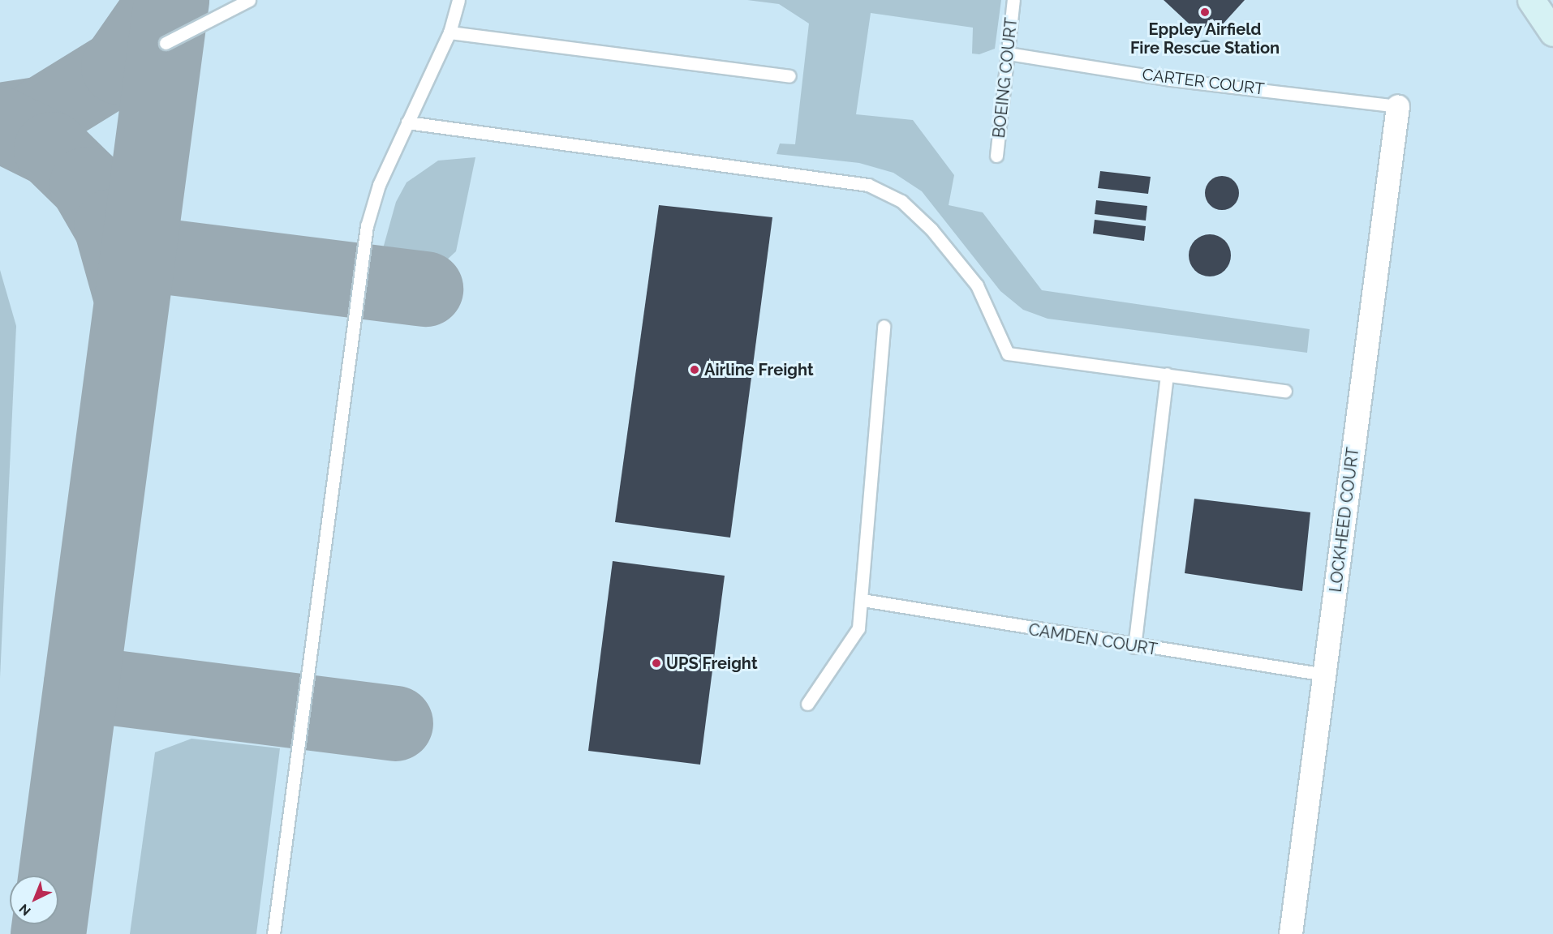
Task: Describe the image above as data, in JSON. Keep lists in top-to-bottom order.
{
  "streets": {
    "street": ["LOCKHEED COURT"],
    "lane": ["BOEING COURT", "CARTER COURT", "CAMDEN COURT"]
  },
  "crossings": [
    ["BOEING COURT", "CARTER COURT"],
    ["CARTER COURT", "LOCKHEED COURT"],
    ["LOCKHEED COURT", "CAMDEN COURT"]
  ],
  "places": ["Eppley Airfield Fire Rescue Station", "Airline Freight", "UPS Freight"],
  "north": "bottom left"
}
